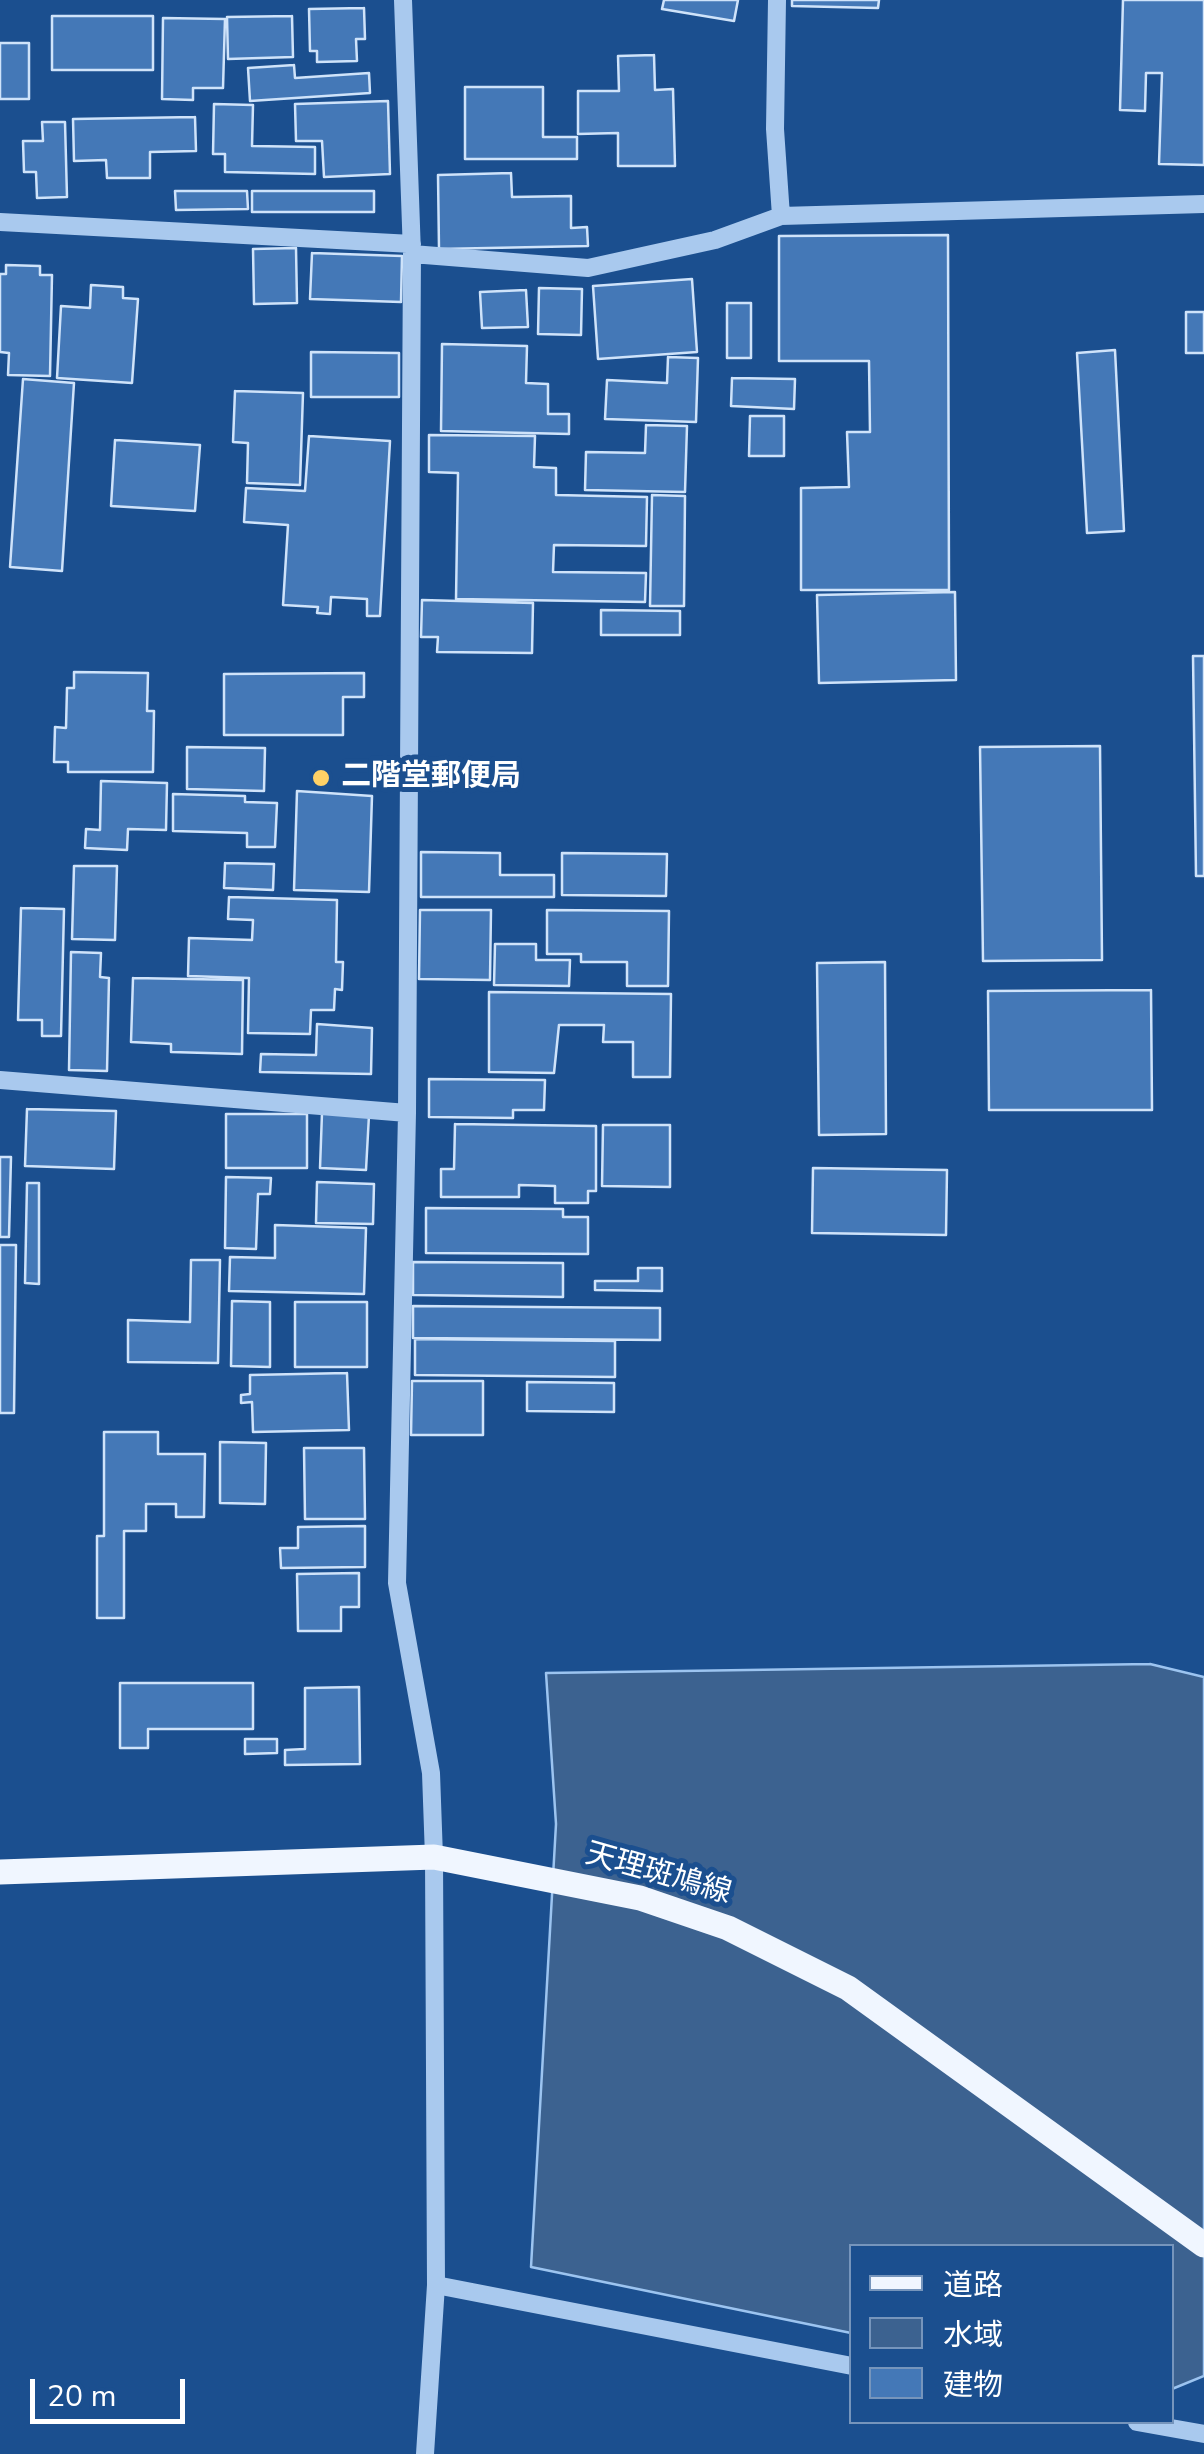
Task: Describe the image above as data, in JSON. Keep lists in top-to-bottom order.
{
  "streets": {
    "main road": ["天理斑鳩線"]
  },
  "places": ["二階堂郵便局"],
  "legend": ["道路", "水域", "建物"],
  "scale_bar": "20 m"
}
